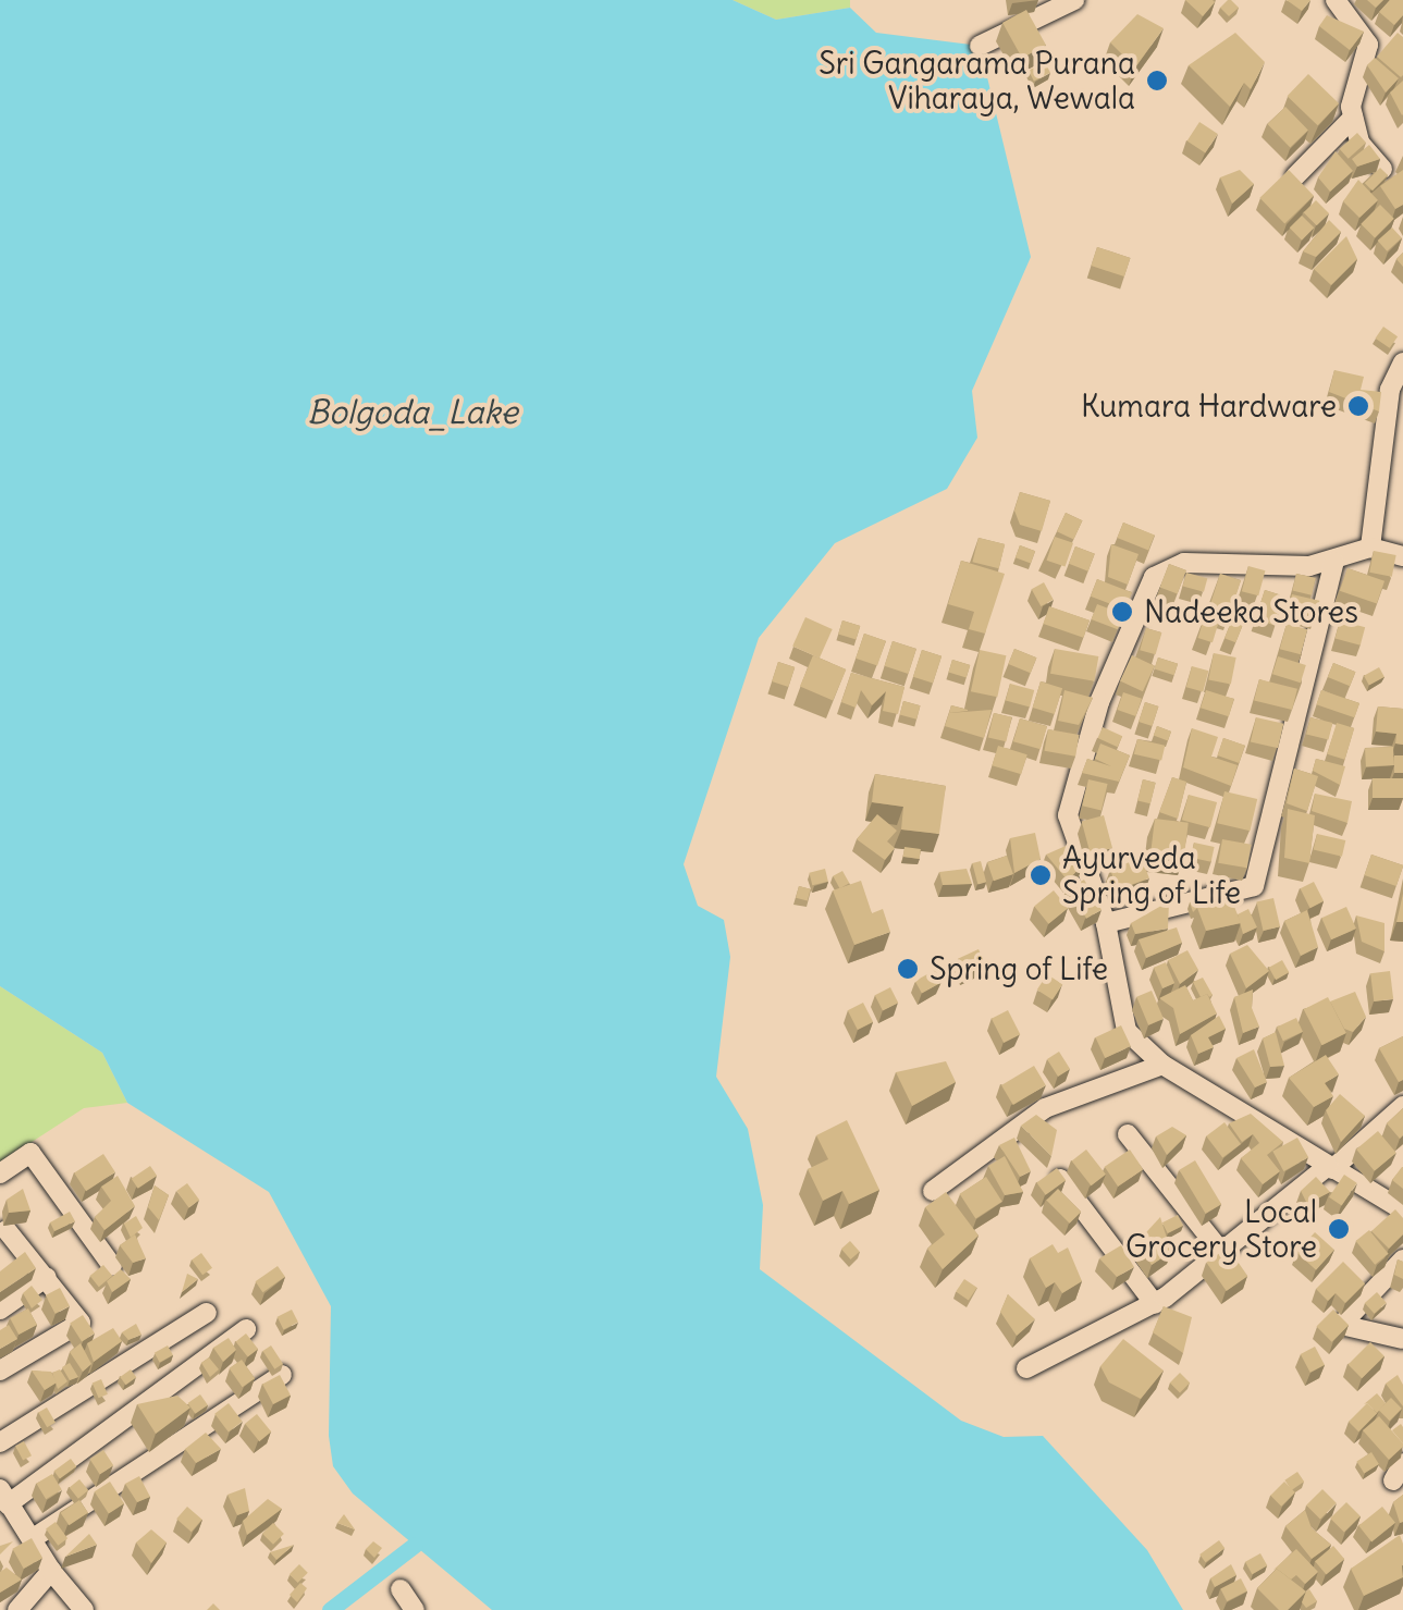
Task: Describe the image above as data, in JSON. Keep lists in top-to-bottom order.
{
  "water": ["Bolgoda_Lake"],
  "places": [
    "Sri Gangarama Purana Viharaya, Wewala",
    "Kumara Hardware",
    "Nadeeka Stores",
    "Ayurveda Spring of Life",
    "Spring of Life",
    "Local Grocery Store"
  ]
}
